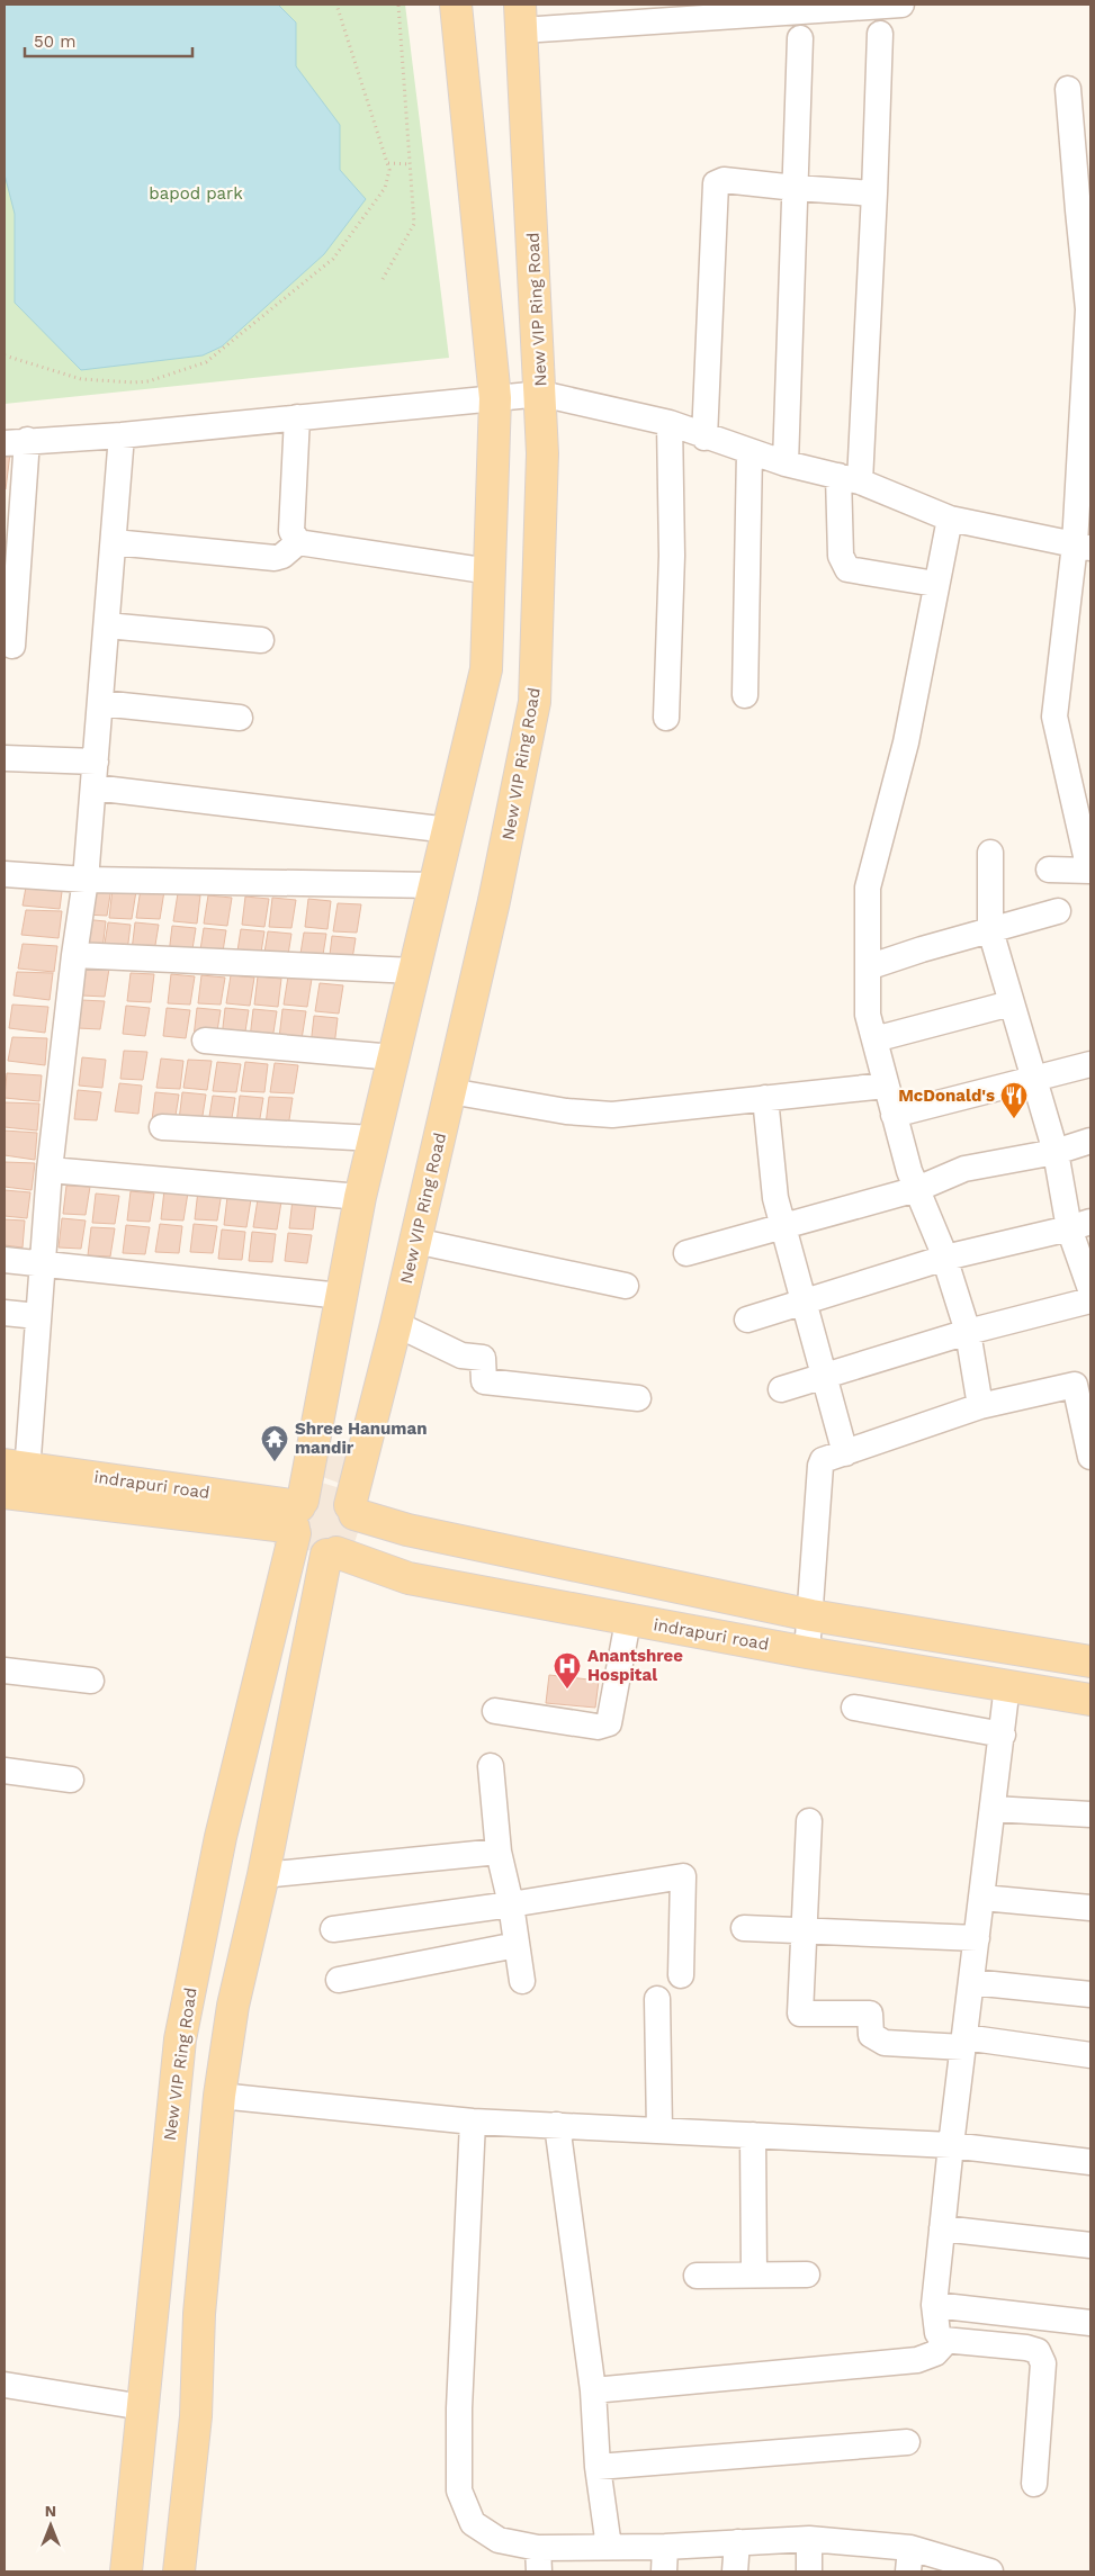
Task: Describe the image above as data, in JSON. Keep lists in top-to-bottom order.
{
  "streets": {
    "main road": ["New VIP Ring Road", "indrapuri road"]
  },
  "crossings": [
    ["New VIP Ring Road", "indrapuri road"]
  ],
  "parks": ["bapod park"],
  "places": {
    "restaurant": ["McDonald's"],
    "temple": ["Shree Hanuman mandir"],
    "hospital": ["Anantshree Hospital"]
  },
  "scale_bar": "50 m",
  "north": "top"
}
